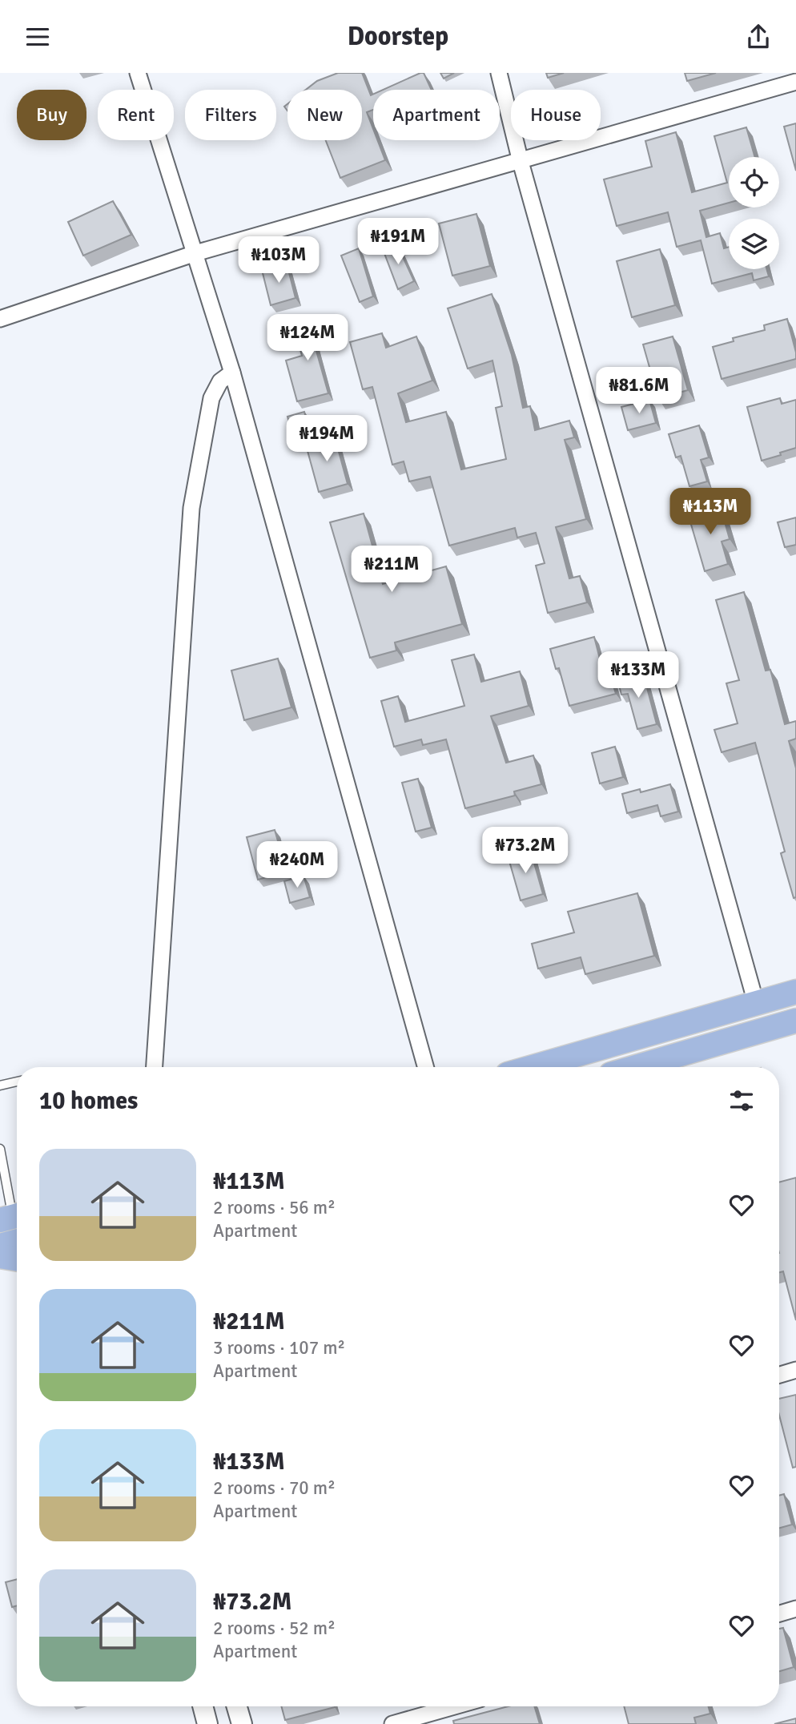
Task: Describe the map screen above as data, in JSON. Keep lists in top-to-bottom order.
{
  "page": {
    "header": "Doorstep",
    "chip": [
      "Buy",
      "Rent",
      "Filters",
      "New",
      "Apartment",
      "House"
    ],
    "price": [
      "₦191M",
      "₦103M",
      "₦124M",
      "₦81.6M",
      "₦194M",
      "₦113M",
      "₦211M",
      "₦133M",
      "₦73.2M",
      "₦240M"
    ],
    "heading": "10 homes",
    "list": [
      {
        "name": "₦113M",
        "note": "2 rooms · 56 m² · Apartment"
      },
      {
        "name": "₦211M",
        "note": "3 rooms · 107 m² · Apartment"
      },
      {
        "name": "₦133M",
        "note": "2 rooms · 70 m² · Apartment"
      },
      {
        "name": "₦73.2M",
        "note": "2 rooms · 52 m² · Apartment"
      }
    ]
  }
}
